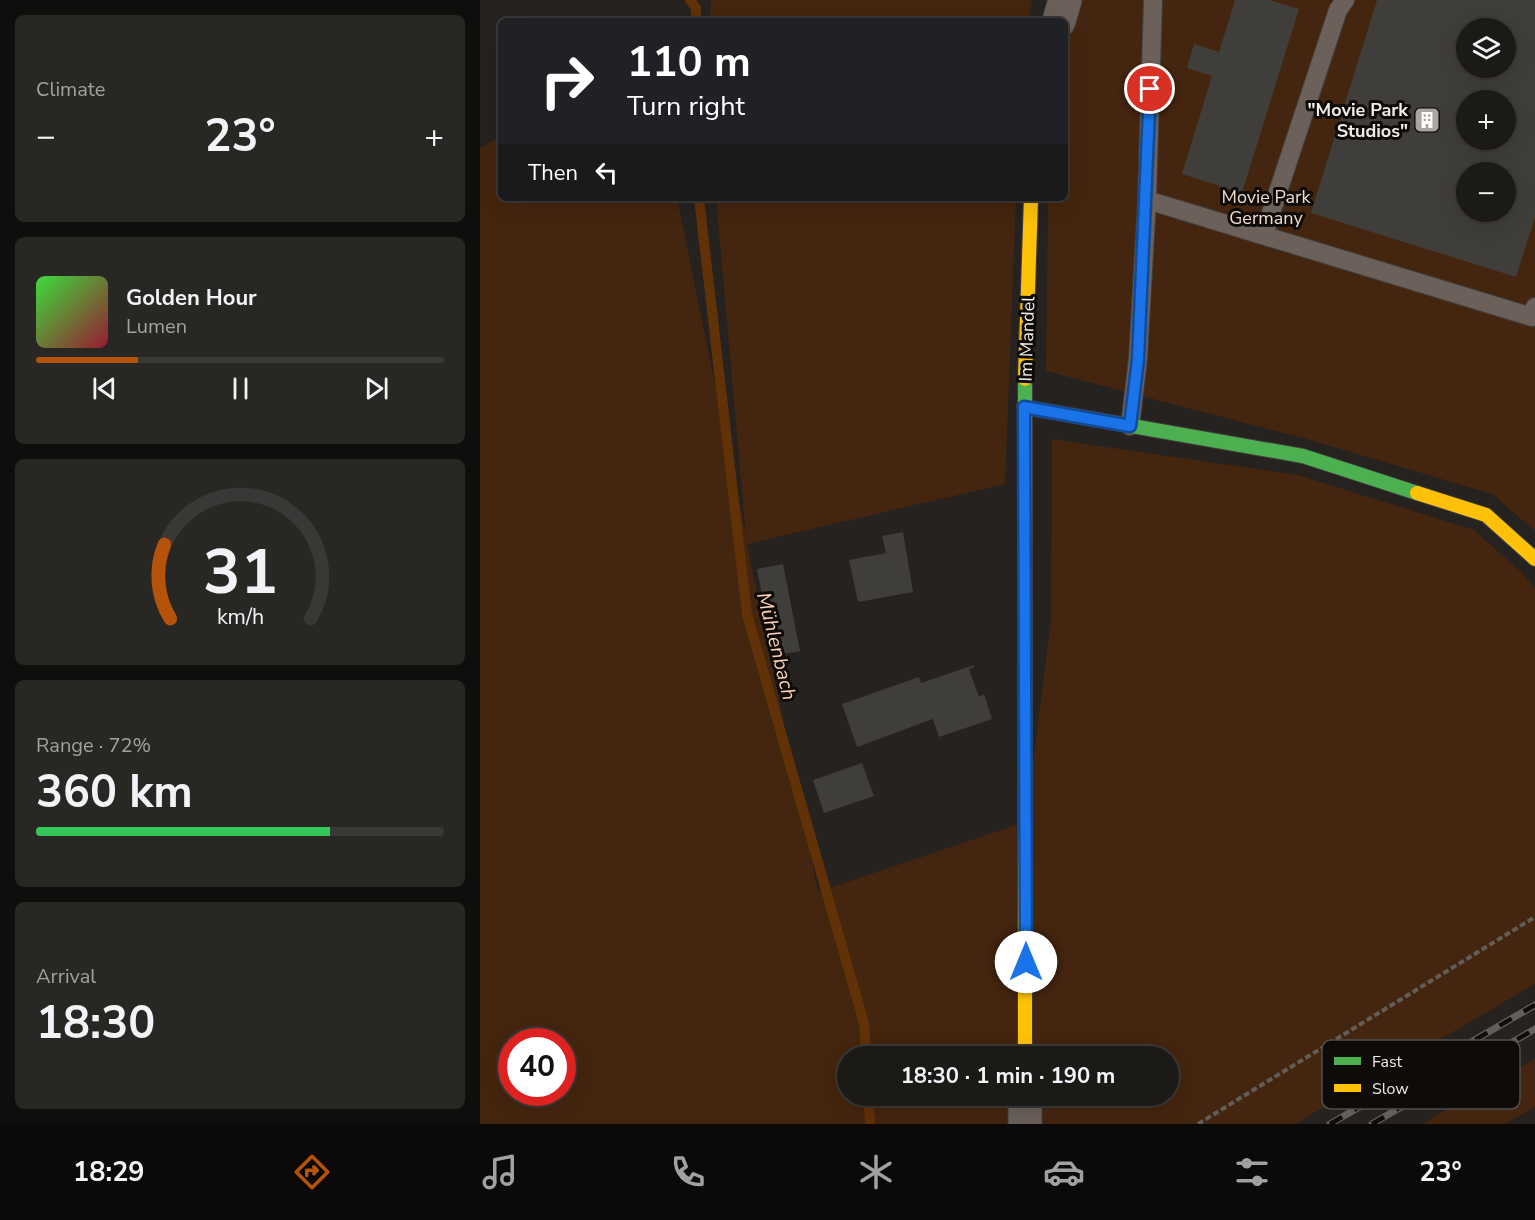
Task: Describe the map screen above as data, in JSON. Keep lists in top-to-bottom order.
{
  "streets": {
    "street": ["Im Mandel"]
  },
  "water": ["Mühlenbach"],
  "parks": ["Movie Park Germany"],
  "places": {
    "building": ["\"Movie Park Studios\""]
  },
  "legend": ["Fast", "Slow"],
  "page": {
    "tile": [
      "Climate",
      ["Range · 72%", "360 km"],
      ["Arrival", "18:30"]
    ],
    "map_buttons": ["+", "−"],
    "turn": ["110 m", "Turn right"],
    "heat": ["−", "23°", "+"],
    "then": "Then",
    "song": ["Golden Hour", "Lumen"],
    "limit": "40",
    "trip": "18:30 · 1 min · 190 m",
    "tabs": ["18:29", "23°"],
    "gauge": ["31", "km/h"]
  }
}
